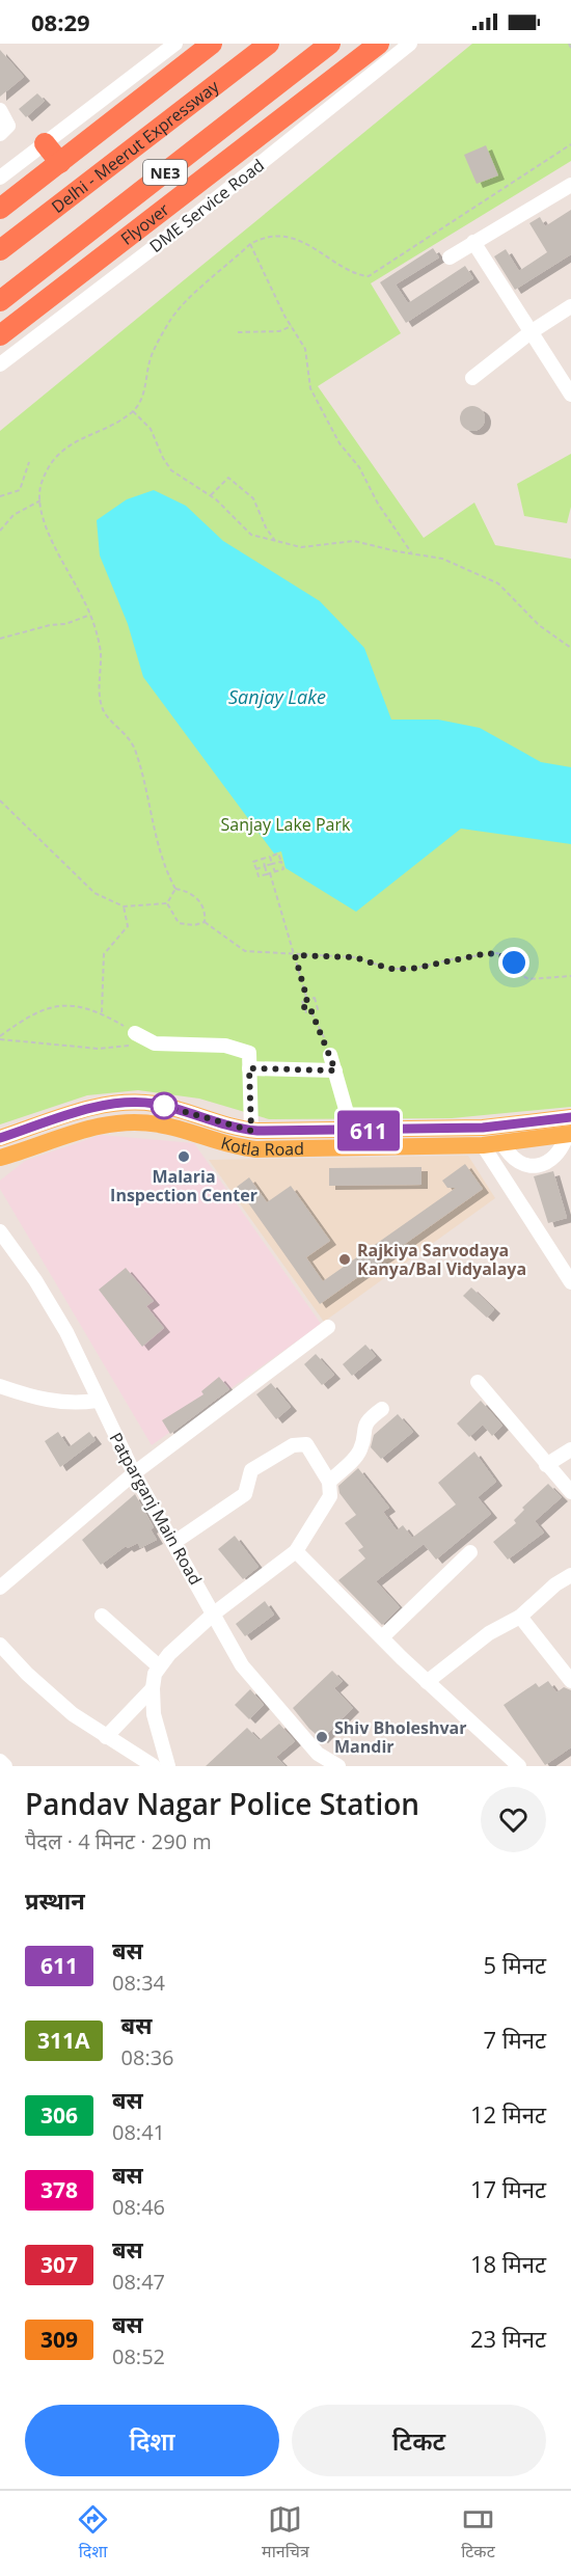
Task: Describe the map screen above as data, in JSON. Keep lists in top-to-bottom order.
{
  "streets": {
    "highway": ["Delhi - Meerut Expressway", "NE3", "Flyover"],
    "main road": ["Kotla Road"],
    "street": ["DME Service Road", "Patparganj Main Road"]
  },
  "water": ["Sanjay Lake"],
  "parks": ["Sanjay Lake Park"],
  "places": ["Malaria Inspection Center", "Rajkiya Sarvodaya Kanya/Bal Vidyalaya", "Shiv Bholeshvar Mandir"],
  "lines": ["bus line 611"],
  "page": {
    "status": "08:29",
    "on_map": "611",
    "heading": [
      ["Pandav Nagar Police Station", "पैदल · 4 मिनट · 290 m"],
      "प्रस्थान"
    ],
    "list": [
      {
        "mark": "611",
        "name": "बस",
        "note": "08:34",
        "value": "5 मिनट"
      },
      {
        "mark": "311A",
        "name": "बस",
        "note": "08:36",
        "value": "7 मिनट"
      },
      {
        "mark": "306",
        "name": "बस",
        "note": "08:41",
        "value": "12 मिनट"
      },
      {
        "mark": "378",
        "name": "बस",
        "note": "08:46",
        "value": "17 मिनट"
      },
      {
        "mark": "307",
        "name": "बस",
        "note": "08:47",
        "value": "18 मिनट"
      },
      {
        "mark": "309",
        "name": "बस",
        "note": "08:52",
        "value": "23 मिनट"
      }
    ],
    "buttons": ["दिशा", "टिकट"],
    "tabs": ["दिशा", "मानचित्र", "टिकट"]
  }
}
